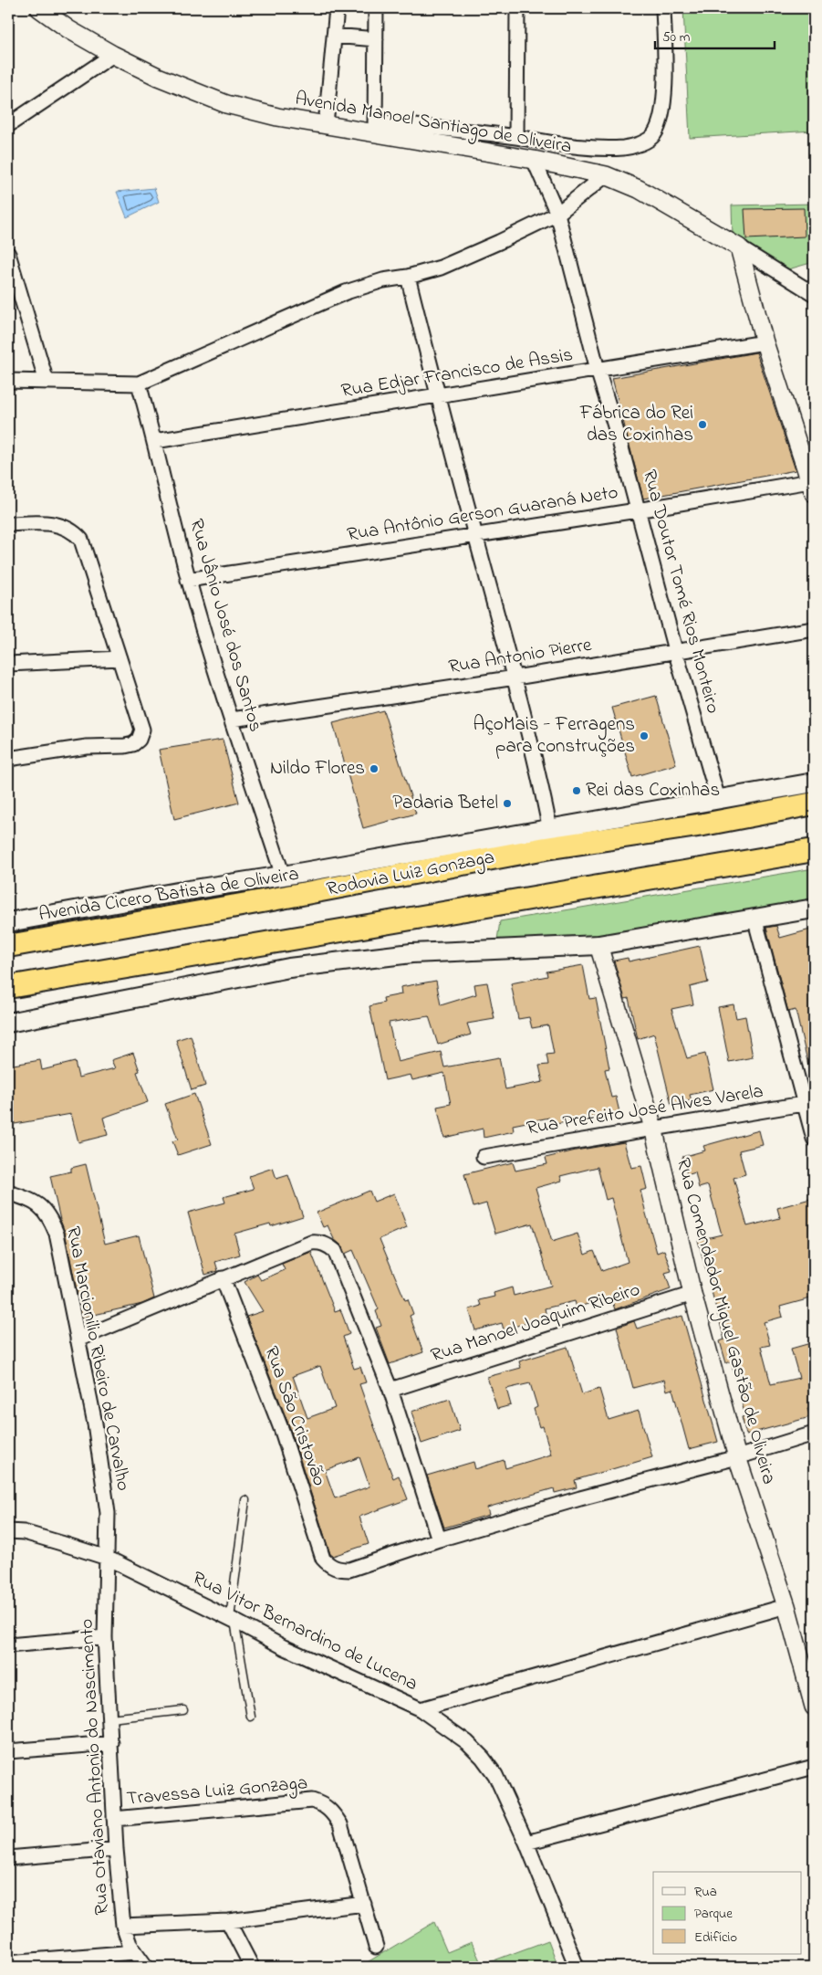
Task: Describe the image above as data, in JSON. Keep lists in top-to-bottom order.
{
  "streets": {
    "highway": ["Rodovia Luiz Gonzaga"],
    "main road": ["Avenida Cicero Batista de Oliveira"],
    "street": [
      "Avenida Manoel Santiago de Oliveira",
      "Rua Edjar Francisco de Assis",
      "Rua Antônio Gerson Guaraná Neto",
      "Rua Doutor Tomé Rios Monteiro",
      "Rua Jânio José dos Santos",
      "Rua Antonio Pierre",
      "Rua Prefeito José Alves Varela",
      "Rua Comendador Miguel Gastão de Oliveira",
      "Rua Manoel Joaquim Ribeiro",
      "Rua Marcionilio Ribeiro de Carvalho",
      "Rua São Cristovão",
      "Rua Vitor Bernardino de Lucena",
      "Rua Otaviano Antonio do Nascimento",
      "Travessa Luiz Gonzaga"
    ]
  },
  "crossings": [
    ["Avenida Manoel Santiago de Oliveira", "Rua Doutor Tomé Rios Monteiro"],
    ["Rua Edjar Francisco de Assis", "Rua Doutor Tomé Rios Monteiro"],
    ["Rua Edjar Francisco de Assis", "Rua Jânio José dos Santos"],
    ["Rua Antônio Gerson Guaraná Neto", "Rua Doutor Tomé Rios Monteiro"],
    ["Rua Antônio Gerson Guaraná Neto", "Rua Jânio José dos Santos"],
    ["Rua Doutor Tomé Rios Monteiro", "Rua Antonio Pierre"],
    ["Rua Doutor Tomé Rios Monteiro", "Avenida Cicero Batista de Oliveira"],
    ["Rua Jânio José dos Santos", "Rua Antonio Pierre"],
    ["Rua Jânio José dos Santos", "Avenida Cicero Batista de Oliveira"],
    ["Rua Prefeito José Alves Varela", "Rua Comendador Miguel Gastão de Oliveira"],
    ["Rua Comendador Miguel Gastão de Oliveira", "Rua Manoel Joaquim Ribeiro"],
    ["Rua Marcionilio Ribeiro de Carvalho", "Rua Vitor Bernardino de Lucena"],
    ["Rua Marcionilio Ribeiro de Carvalho", "Rua Otaviano Antonio do Nascimento"],
    ["Rua Vitor Bernardino de Lucena", "Rua Otaviano Antonio do Nascimento"],
    ["Rua Otaviano Antonio do Nascimento", "Travessa Luiz Gonzaga"]
  ],
  "places": [
    "Fábrica do Rei das Coxinhas",
    "AçoMais - Ferragens para construções",
    "Nildo Flores",
    "Rei das Coxinhas",
    "Padaria Betel"
  ],
  "legend": ["Rua", "Parque", "Edifício"],
  "scale_bar": "50 m"
}
